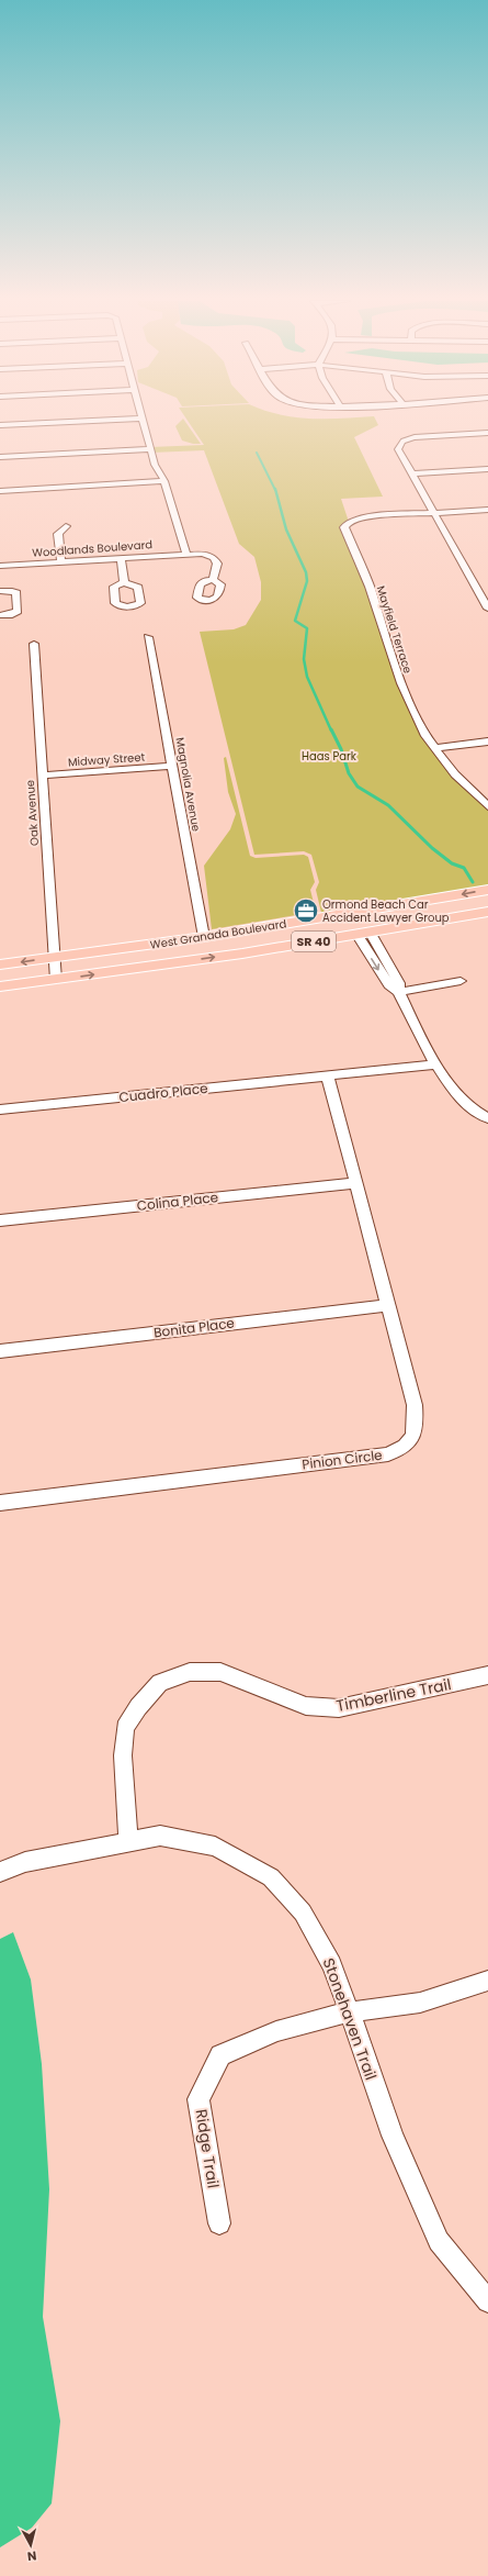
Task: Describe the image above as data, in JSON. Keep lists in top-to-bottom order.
{
  "streets": {
    "main road": ["West Granada Boulevard", "SR 40"],
    "street": [
      "Woodlands Boulevard",
      "Mayfield Terrace",
      "Midway Street",
      "Magnolia Avenue",
      "Oak Avenue",
      "Cuadro Place",
      "Colina Place",
      "Bonita Place",
      "Pinion Circle",
      "Timberline Trail",
      "Stonehaven Trail",
      "Ridge Trail"
    ]
  },
  "crossings": [
    ["Midway Street", "Magnolia Avenue"],
    ["Midway Street", "Oak Avenue"],
    ["Magnolia Avenue", "West Granada Boulevard"],
    ["Oak Avenue", "West Granada Boulevard"],
    ["Cuadro Place", "Pinion Circle"],
    ["Colina Place", "Pinion Circle"],
    ["Bonita Place", "Pinion Circle"],
    ["Timberline Trail", "Stonehaven Trail"],
    ["Stonehaven Trail", "Ridge Trail"]
  ],
  "parks": ["Haas Park"],
  "places": {
    "office": ["Ormond Beach Car Accident Lawyer Group"]
  },
  "north": "bottom"
}
